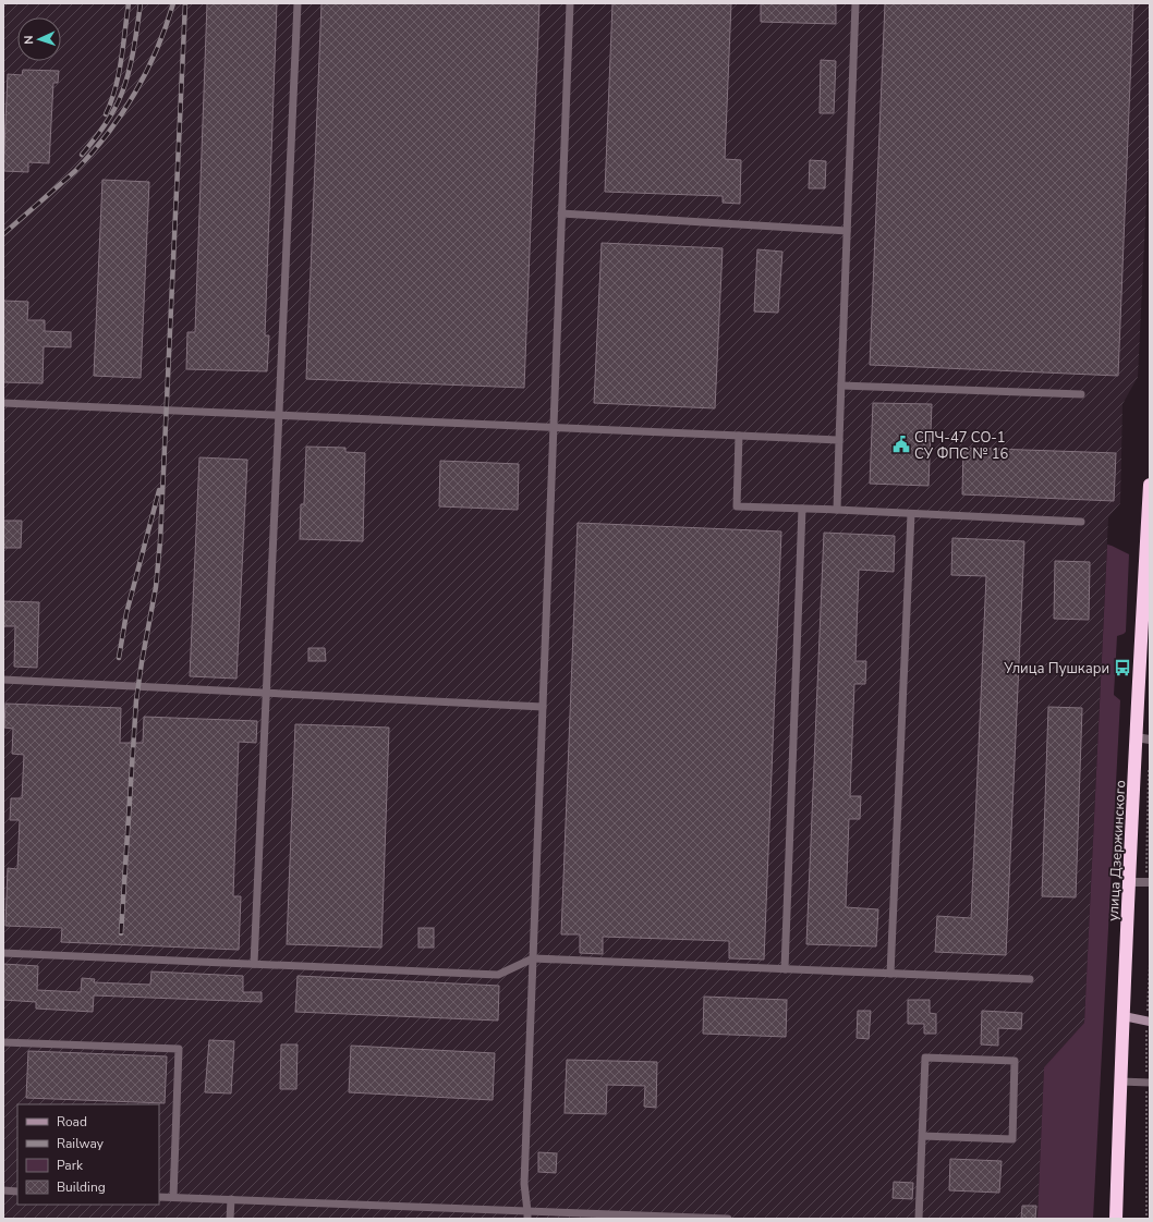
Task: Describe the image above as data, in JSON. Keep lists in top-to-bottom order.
{
  "streets": {
    "highway": ["улица Дзержинского"]
  },
  "places": {
    "public building": ["СПЧ-47 СО-1 СУ ФПС № 16"],
    "bus stop": ["Улица Пушкари"]
  },
  "legend": [
    "Road",
    "Railway",
    "Park",
    "Building"
  ],
  "north": "left"
}
